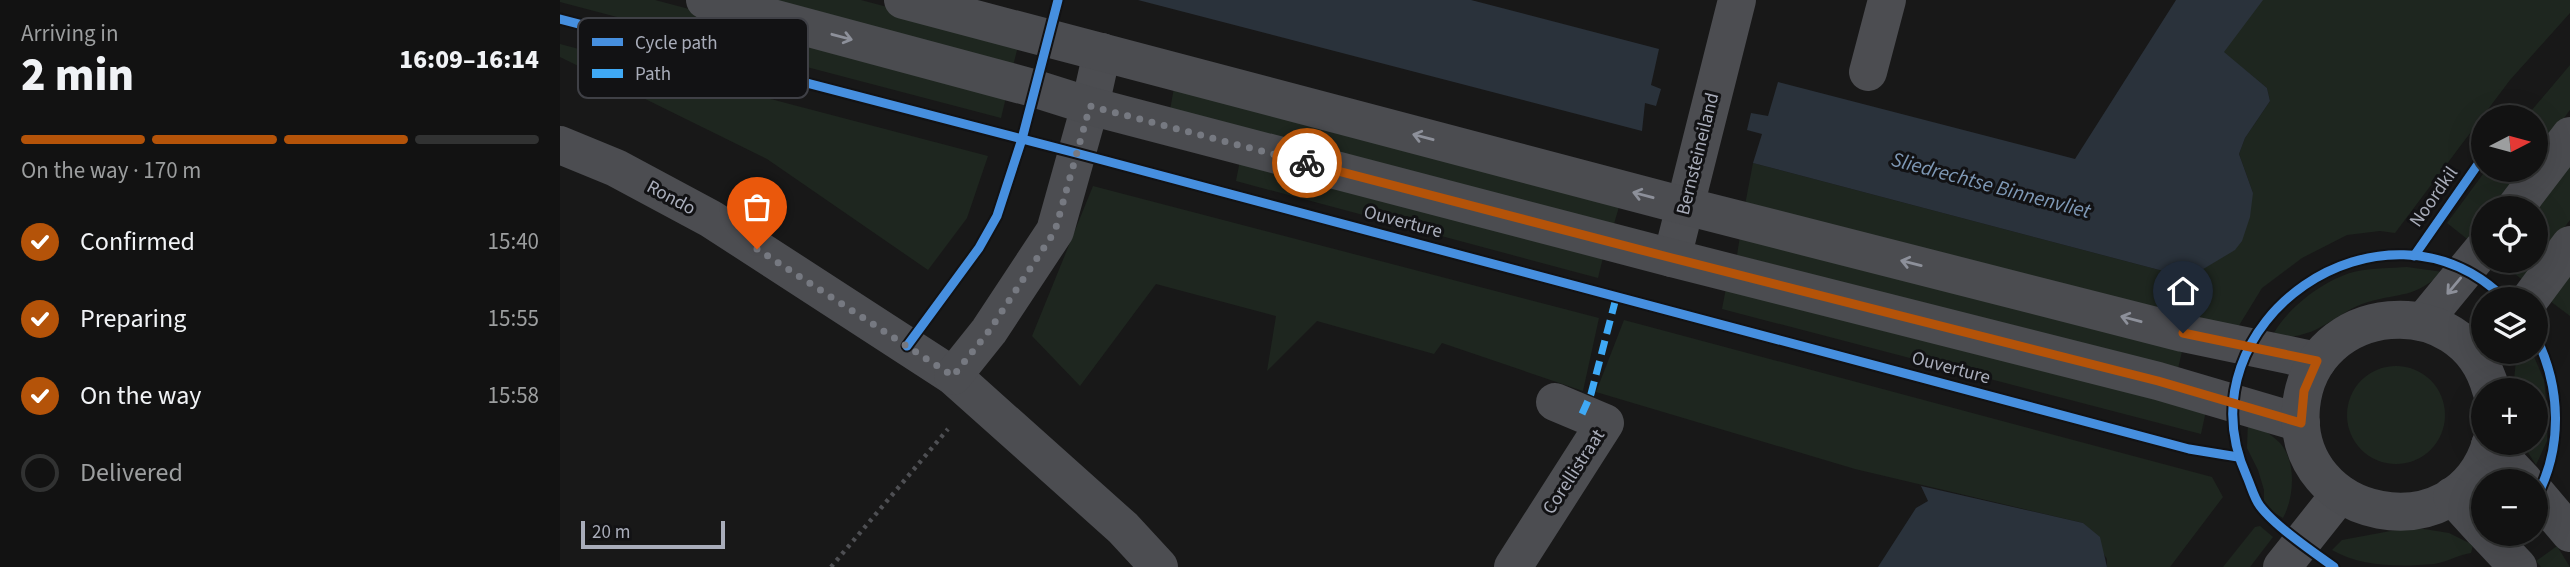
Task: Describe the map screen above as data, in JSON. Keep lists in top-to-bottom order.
{
  "streets": {
    "street": [
      "Bernsteineiland",
      "Rondo",
      "Ouverture",
      "Corellistraat"
    ],
    "cycle path": ["Noordkil"]
  },
  "crossings": [
    ["Bernsteineiland", "Ouverture"]
  ],
  "water": ["Sliedrechtse Binnenvliet"],
  "legend": ["Cycle path", "Path"],
  "scale_bar": "20 m",
  "north": "right",
  "page": {
    "heading": ["2 min", "Arriving in", "16:09–16:14"],
    "map_buttons": ["+", "−"],
    "bar": "On the way · 170 m",
    "list": [
      ["Confirmed", "15:40"],
      ["Preparing", "15:55"],
      ["On the way", "15:58"],
      "Delivered"
    ],
    "scale": "20 m"
  }
}
